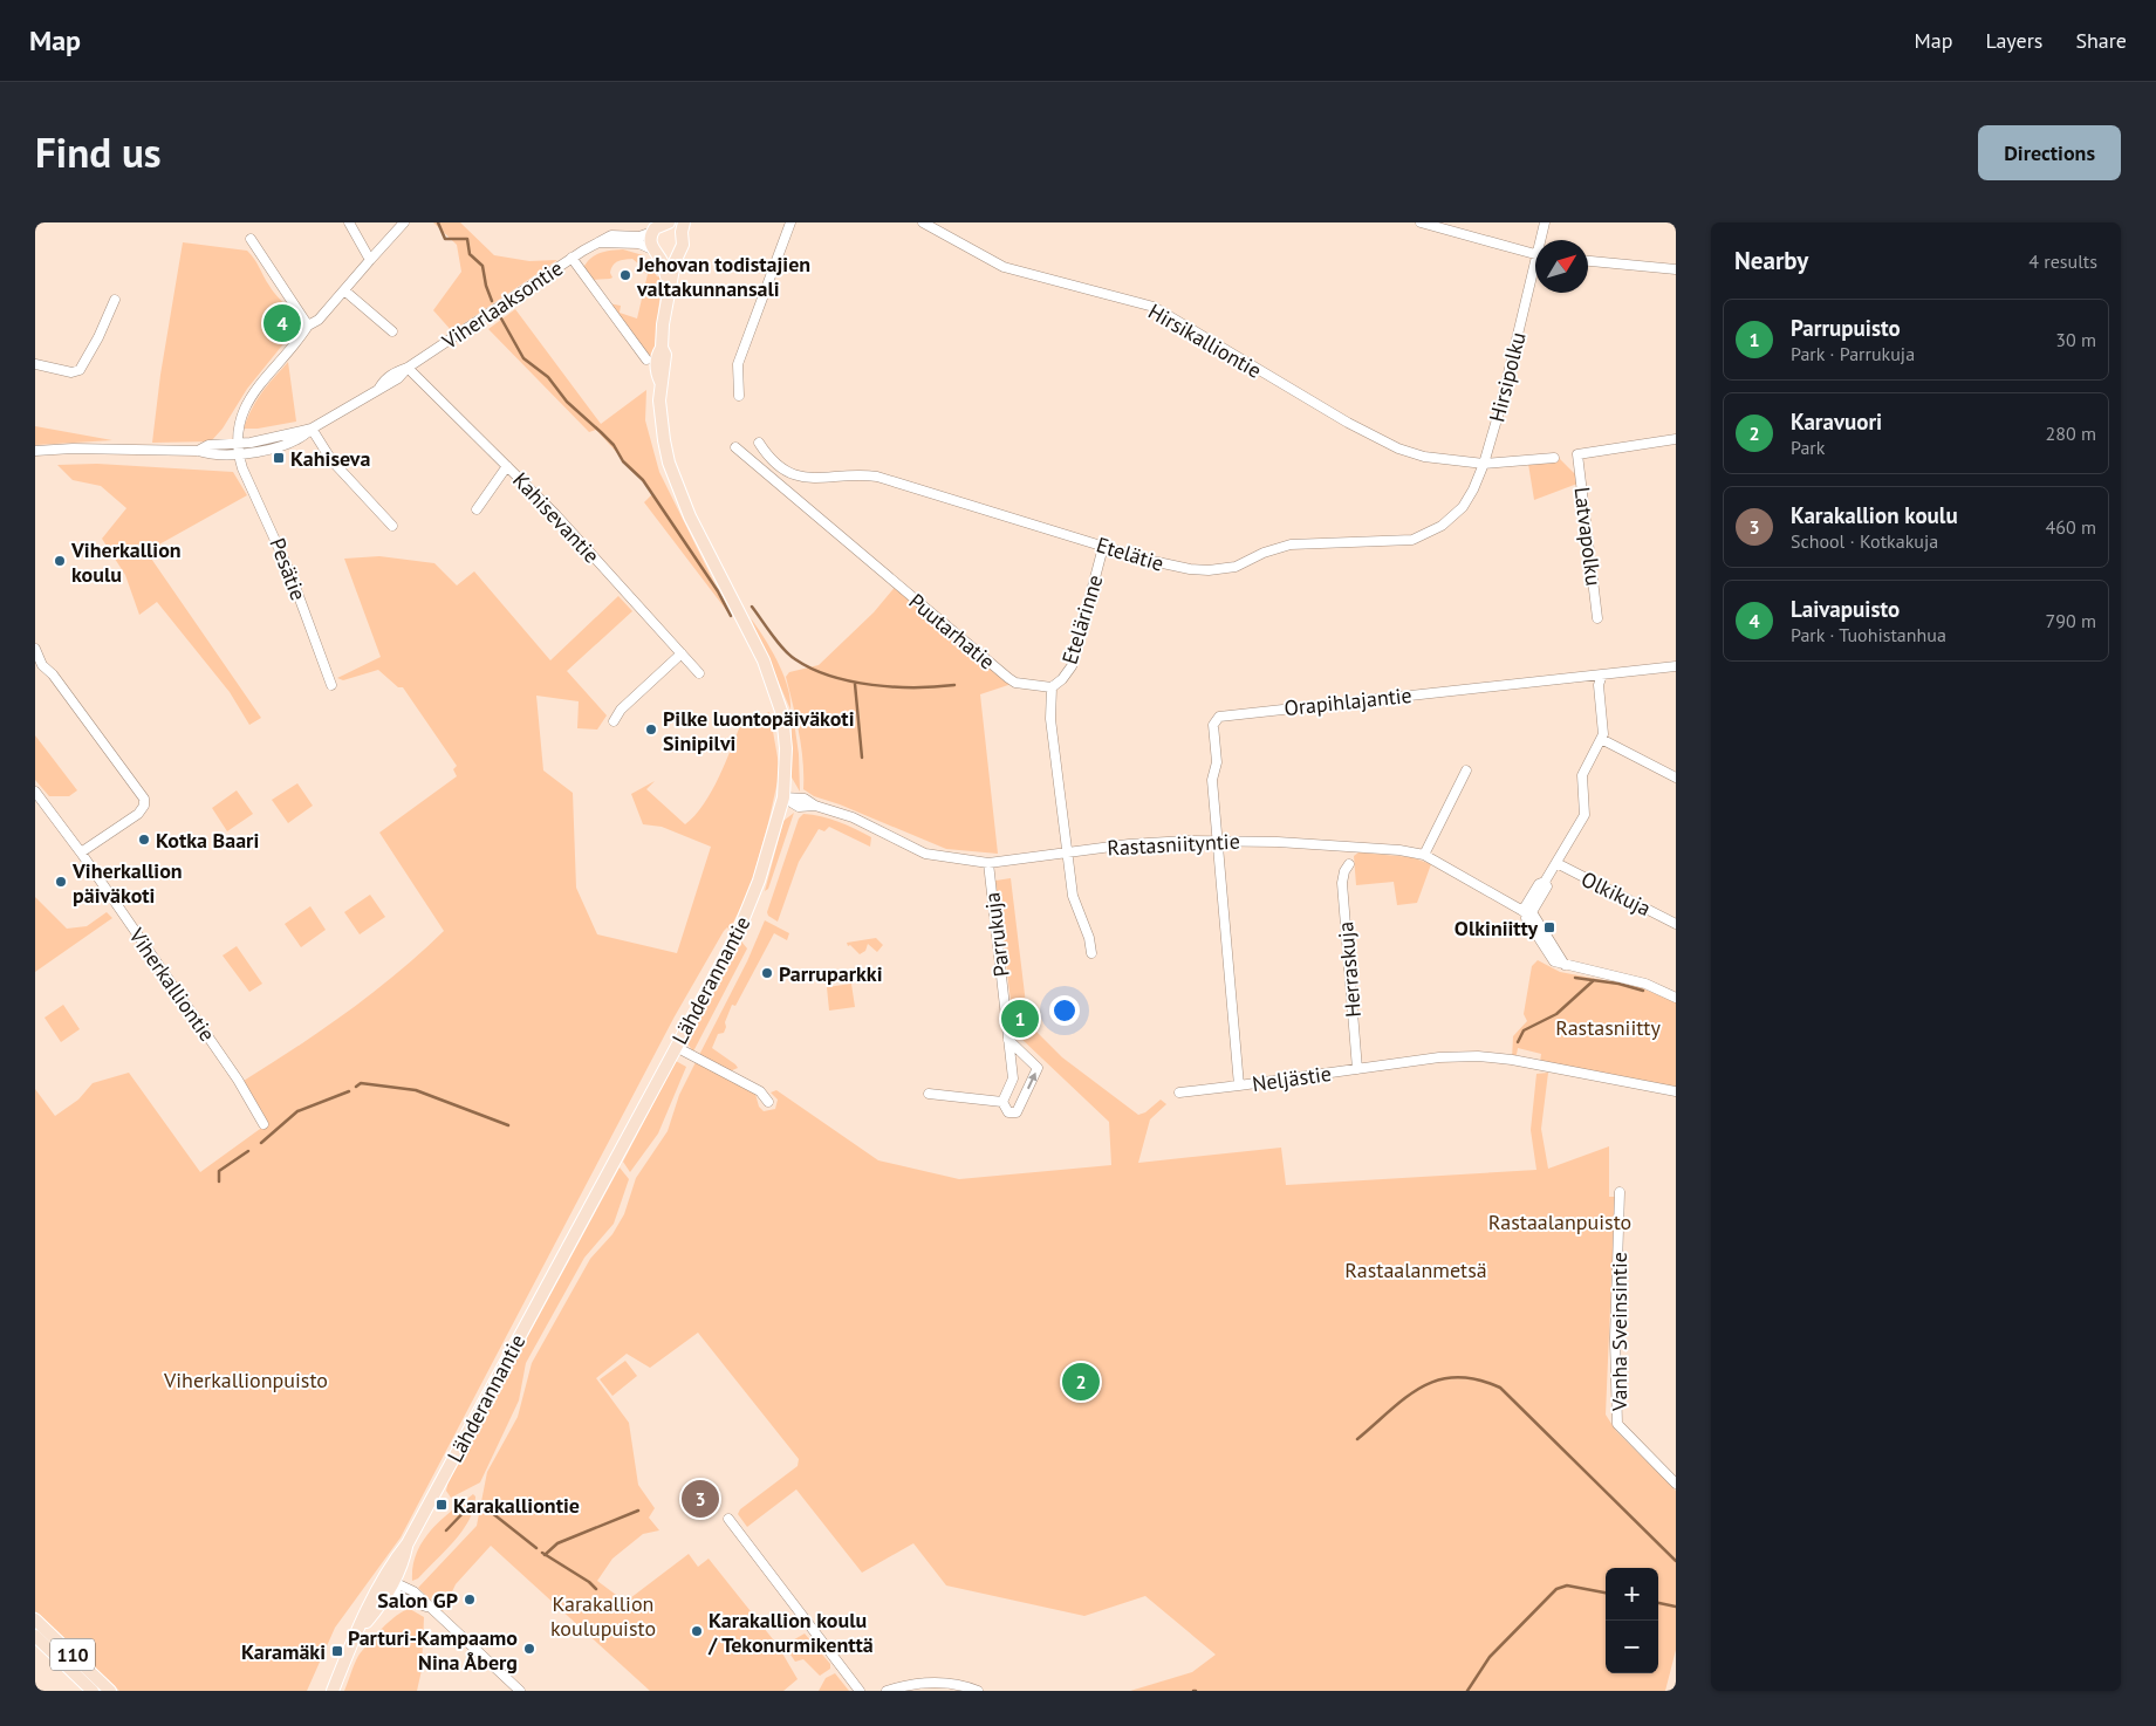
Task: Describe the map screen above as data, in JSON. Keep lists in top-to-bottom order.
{
  "streets": {
    "main road": ["Lähderannantie", "110"],
    "street": [
      "Viherlaaksontie",
      "Hirsikalliontie",
      "Hirsipolku",
      "Kahisevantie",
      "Latvapolku",
      "Etelätie",
      "Pesätie",
      "Etelärinne",
      "Puutarhatie",
      "Orapihlajantie",
      "Rastasniityntie",
      "Olkikuja",
      "Parrukuja",
      "Herraskuja",
      "Viherkalliontie",
      "Neljästie",
      "Vanha Sveinsintie"
    ]
  },
  "crossings": [
    ["Viherlaaksontie", "Kahisevantie"],
    ["Viherlaaksontie", "Pesätie"],
    ["Viherlaaksontie", "Lähderannantie"],
    ["Hirsikalliontie", "Hirsipolku"],
    ["Hirsikalliontie", "Etelätie"],
    ["Hirsipolku", "Etelätie"],
    ["Etelätie", "Etelärinne"],
    ["Etelärinne", "Puutarhatie"],
    ["Orapihlajantie", "Rastasniityntie"],
    ["Orapihlajantie", "Neljästie"],
    ["Rastasniityntie", "Parrukuja"],
    ["Rastasniityntie", "Lähderannantie"],
    ["Rastasniityntie", "Neljästie"],
    ["Herraskuja", "Neljästie"]
  ],
  "parks": [
    "Rastasniitty",
    "Rastaalanpuisto",
    "Rastaalanmetsä",
    "Viherkallionpuisto",
    "Karakallion koulupuisto"
  ],
  "places": {
    "other": [
      "Jehovan todistajien valtakunnansali",
      "Viherkallion koulu",
      "Pilke luontopäiväkoti Sinipilvi",
      "Kotka Baari",
      "Viherkallion päiväkoti",
      "Parruparkki",
      "Salon GP",
      "Karakallion koulu / Tekonurmikenttä",
      "Parturi-Kampaamo Nina Åberg"
    ],
    "transit": [
      "Kahiseva",
      "Olkiniitty",
      "Karakalliontie",
      "Karamäki"
    ]
  },
  "north": "top right",
  "page": {
    "header": "Map",
    "nav": ["Map", "Layers", "Share"],
    "title": "Find us",
    "buttons": "Directions",
    "heading": ["Nearby", "4 results"],
    "list": [
      {
        "mark": "1",
        "name": "Parrupuisto",
        "note": "Park · Parrukuja",
        "value": "30 m"
      },
      {
        "mark": "2",
        "name": "Karavuori",
        "note": "Park",
        "value": "280 m"
      },
      {
        "mark": "3",
        "name": "Karakallion koulu",
        "note": "School · Kotkakuja",
        "value": "460 m"
      },
      {
        "mark": "4",
        "name": "Laivapuisto",
        "note": "Park · Tuohistanhua",
        "value": "790 m"
      }
    ],
    "pins": [
      "4",
      "1",
      "2",
      "3"
    ],
    "map_buttons": ["+", "−"]
  }
}
